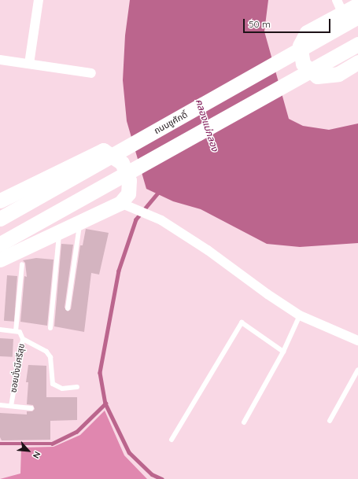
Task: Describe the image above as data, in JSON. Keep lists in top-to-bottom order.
{
  "streets": {
    "main road": ["ถนนชูศักดิ์"],
    "lane": ["ซอยมั่งมีศรีสุข"]
  },
  "water": ["คลองแม่กลอง"],
  "scale_bar": "50 m",
  "north": "bottom right"
}
